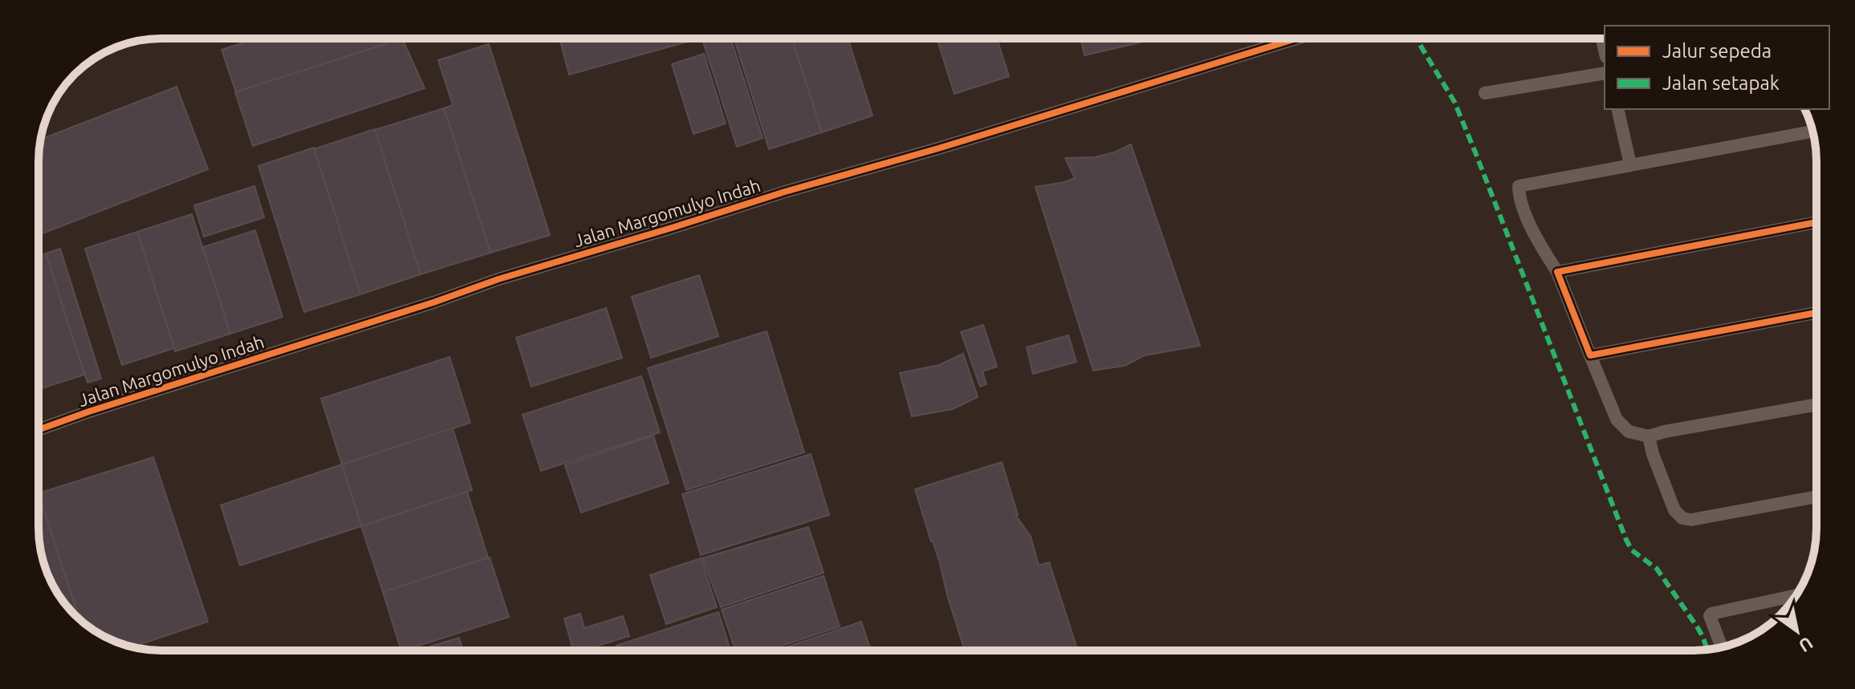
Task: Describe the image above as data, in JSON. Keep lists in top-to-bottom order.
{
  "streets": {
    "street": ["Jalan Margomulyo Indah"]
  },
  "legend": ["Jalur sepeda", "Jalan setapak"],
  "north": "bottom right"
}
